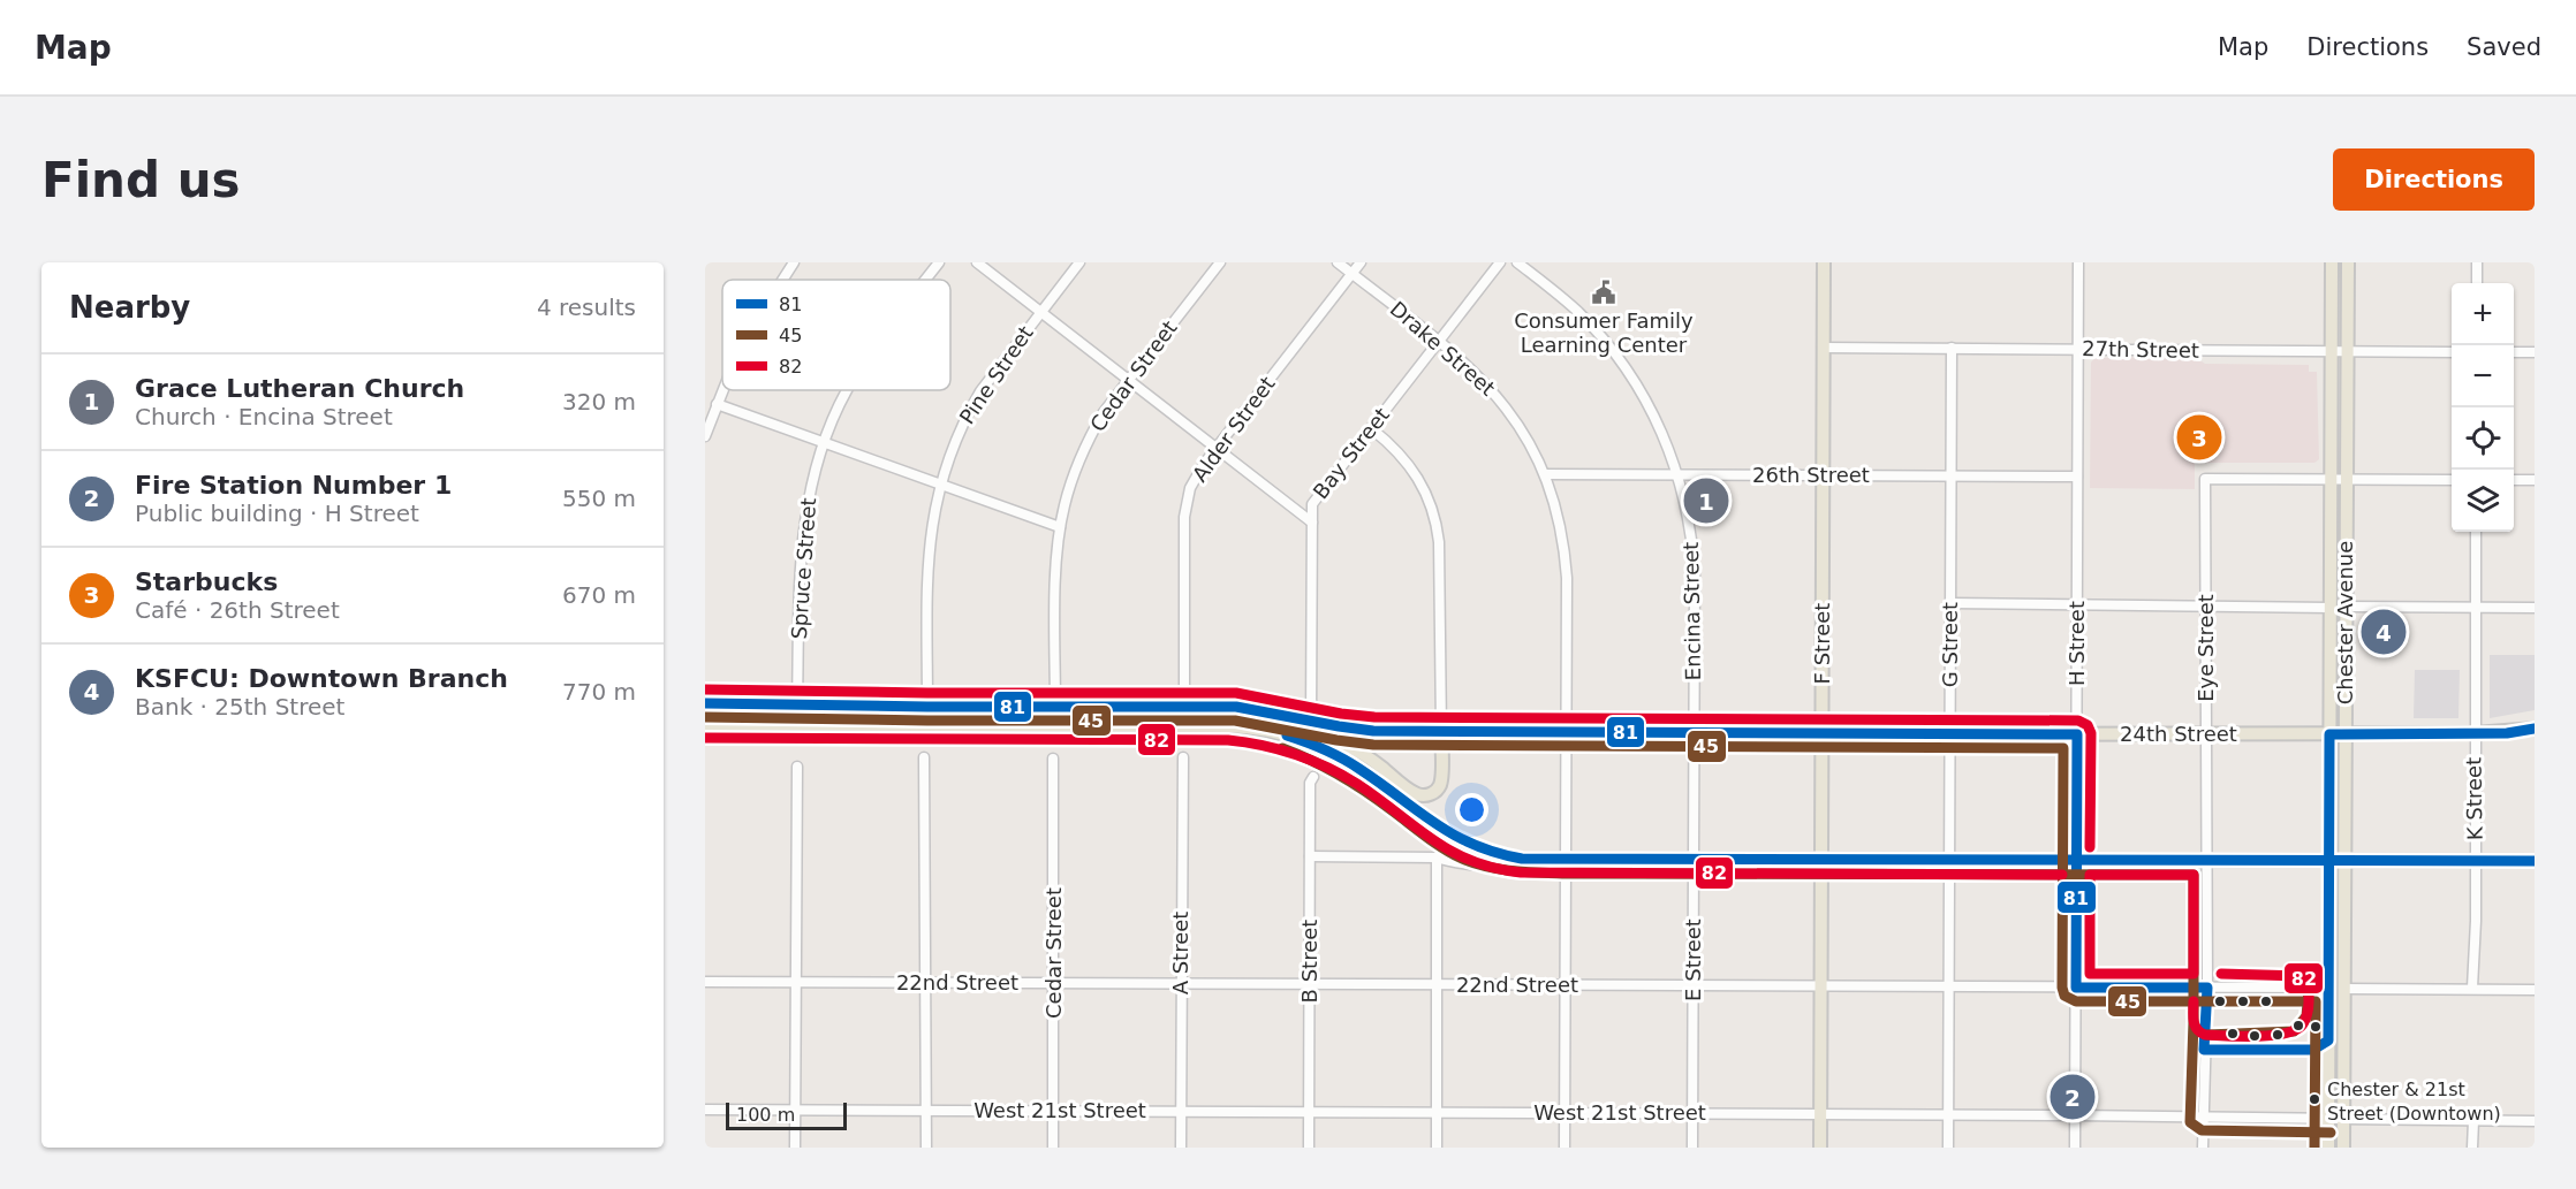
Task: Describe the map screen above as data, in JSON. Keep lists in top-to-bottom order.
{
  "streets": {
    "main road": ["Chester Avenue", "F Street", "24th Street"],
    "street": [
      "Drake Street",
      "27th Street",
      "Pine Street",
      "Cedar Street",
      "Alder Street",
      "Bay Street",
      "26th Street",
      "Spruce Street",
      "Encina Street",
      "H Street",
      "G Street",
      "Eye Street",
      "K Street",
      "A Street",
      "E Street",
      "B Street",
      "22nd Street",
      "West 21st Street"
    ]
  },
  "crossings": [
    ["Drake Street", "Alder Street"],
    ["Drake Street", "Bay Street"],
    ["Drake Street", "26th Street"],
    ["Drake Street", "24th Street"],
    ["Drake Street", "22nd Street"],
    ["Drake Street", "West 21st Street"],
    ["27th Street", "Chester Avenue"],
    ["27th Street", "F Street"],
    ["27th Street", "H Street"],
    ["27th Street", "G Street"],
    ["Pine Street", "24th Street"],
    ["Cedar Street", "24th Street"],
    ["Cedar Street", "22nd Street"],
    ["Cedar Street", "West 21st Street"],
    ["Alder Street", "24th Street"],
    ["Bay Street", "24th Street"],
    ["26th Street", "Encina Street"],
    ["26th Street", "F Street"],
    ["26th Street", "H Street"],
    ["26th Street", "G Street"],
    ["Spruce Street", "24th Street"],
    ["Encina Street", "24th Street"],
    ["Encina Street", "E Street"],
    ["Chester Avenue", "Eye Street"],
    ["Chester Avenue", "24th Street"],
    ["Chester Avenue", "22nd Street"],
    ["Chester Avenue", "West 21st Street"],
    ["F Street", "24th Street"],
    ["F Street", "22nd Street"],
    ["F Street", "West 21st Street"],
    ["H Street", "24th Street"],
    ["H Street", "22nd Street"],
    ["H Street", "West 21st Street"],
    ["G Street", "24th Street"],
    ["G Street", "22nd Street"],
    ["G Street", "West 21st Street"],
    ["Eye Street", "24th Street"],
    ["Eye Street", "22nd Street"],
    ["Eye Street", "West 21st Street"],
    ["24th Street", "K Street"],
    ["24th Street", "E Street"],
    ["A Street", "22nd Street"],
    ["A Street", "West 21st Street"],
    ["E Street", "22nd Street"],
    ["E Street", "West 21st Street"],
    ["B Street", "22nd Street"],
    ["B Street", "West 21st Street"]
  ],
  "places": {
    "public building": ["Consumer Family Learning Center"],
    "other": ["Chester & 21st Street (Downtown)"]
  },
  "lines": ["transit line 82", "transit line 81", "transit line 45"],
  "legend": ["81", "45", "82"],
  "scale_bar": "100 m",
  "page": {
    "header": "Map",
    "nav": ["Map", "Directions", "Saved"],
    "buttons": "Directions",
    "title": "Find us",
    "heading": ["Nearby", "4 results"],
    "map_buttons": ["+", "−"],
    "list": [
      {
        "mark": "1",
        "name": "Grace Lutheran Church",
        "note": "Church · Encina Street",
        "value": "320 m"
      },
      {
        "mark": "2",
        "name": "Fire Station Number 1",
        "note": "Public building · H Street",
        "value": "550 m"
      },
      {
        "mark": "3",
        "name": "Starbucks",
        "note": "Café · 26th Street",
        "value": "670 m"
      },
      {
        "mark": "4",
        "name": "KSFCU: Downtown Branch",
        "note": "Bank · 25th Street",
        "value": "770 m"
      }
    ],
    "pins": [
      "3",
      "1",
      "4",
      "2"
    ],
    "scale": "100 m"
  }
}
